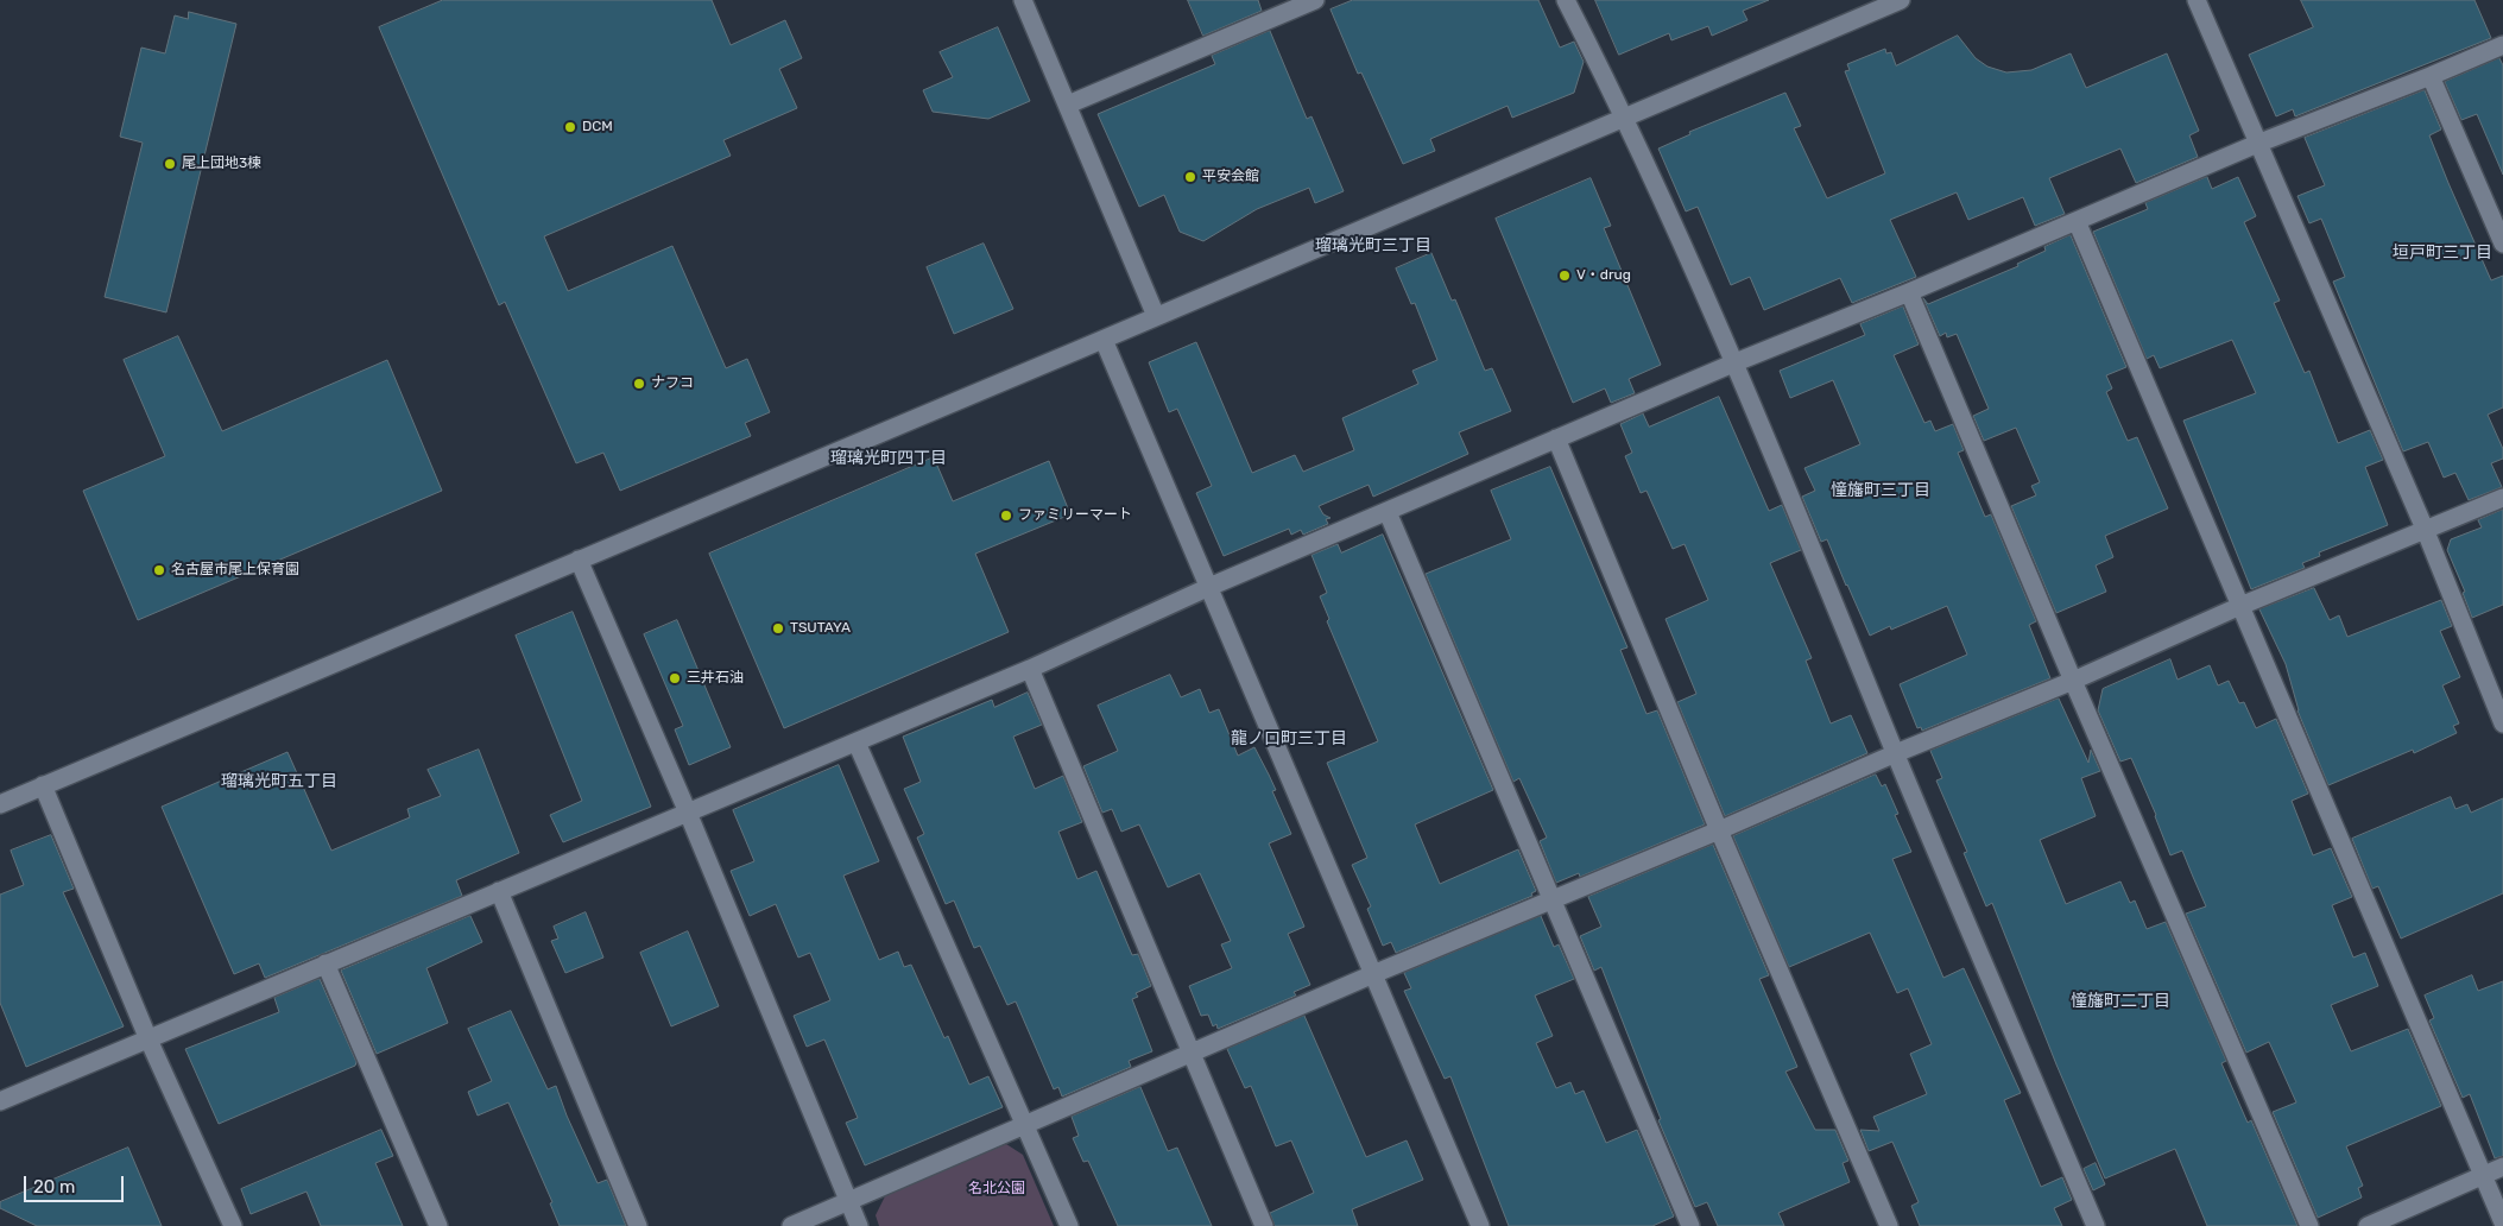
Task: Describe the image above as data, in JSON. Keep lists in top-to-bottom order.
{
  "districts": [
    "瑠璃光町三丁目",
    "垣戸町三丁目",
    "瑠璃光町四丁目",
    "憧旛町三丁目",
    "龍ノ口町三丁目",
    "瑠璃光町五丁目",
    "憧旛町二丁目"
  ],
  "parks": ["名北公園"],
  "places": [
    "DCM",
    "尾上団地3棟",
    "平安会館",
    "V・drug",
    "ナフコ",
    "ファミリーマート",
    "名古屋市尾上保育園",
    "TSUTAYA",
    "三井石油"
  ],
  "scale_bar": "20 m"
}
